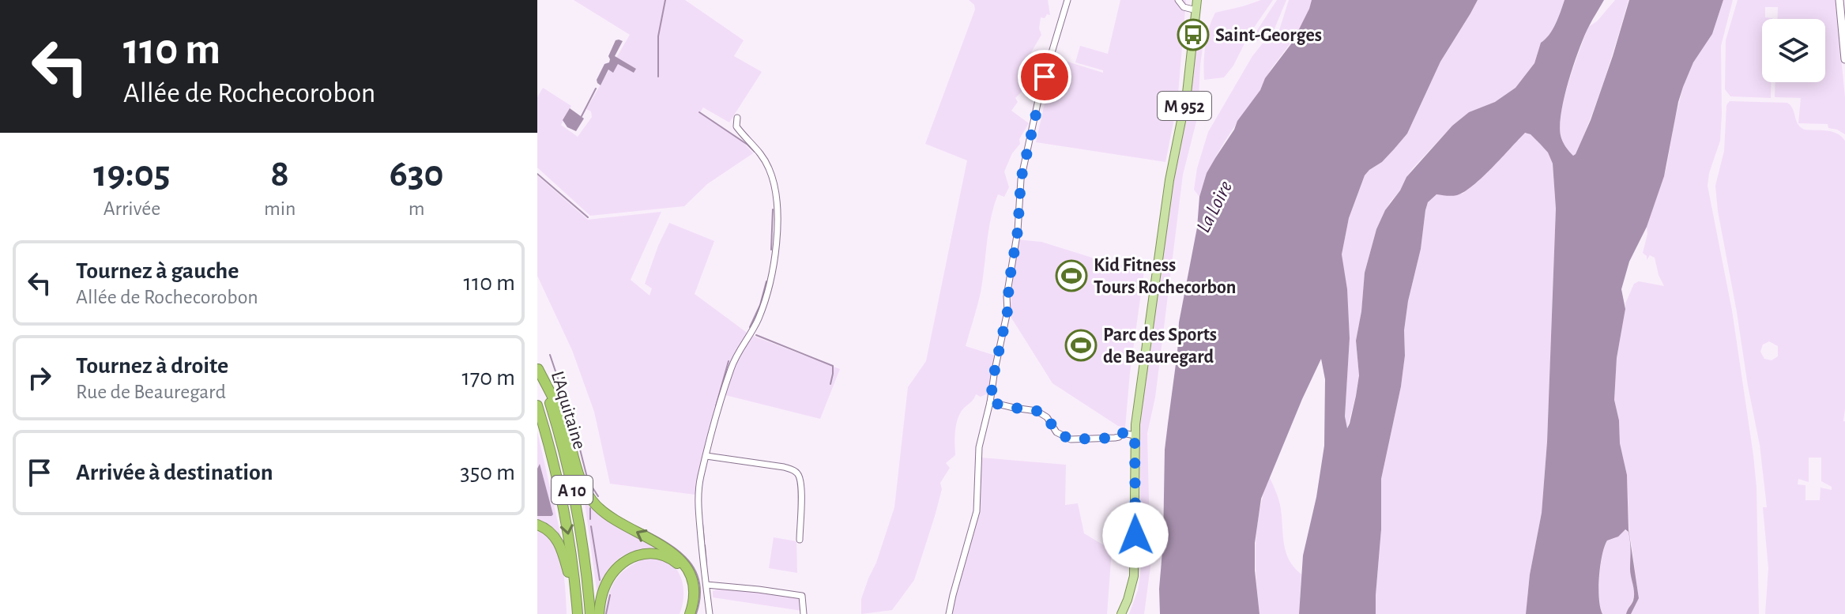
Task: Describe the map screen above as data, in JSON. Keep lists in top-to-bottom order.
{
  "streets": {
    "highway": ["L'Aquitaine", "A 10"],
    "main road": ["M 952"]
  },
  "water": ["La Loire"],
  "places": {
    "bus stop": ["Saint-Georges"],
    "sports": ["Kid Fitness Tours Rochecorbon", "Parc des Sports de Beauregard"]
  },
  "page": {
    "turn": ["110 m", "Allée de Rochecorobon"],
    "eta": [
      "19:05",
      "Arrivée",
      "8",
      "min",
      "630",
      "m"
    ],
    "list": [
      {
        "name": "Tournez à gauche",
        "note": "Allée de Rochecorobon",
        "value": "110 m"
      },
      {
        "name": "Tournez à droite",
        "note": "Rue de Beauregard",
        "value": "170 m"
      },
      {
        "name": "Arrivée à destination",
        "value": "350 m"
      }
    ]
  }
}
